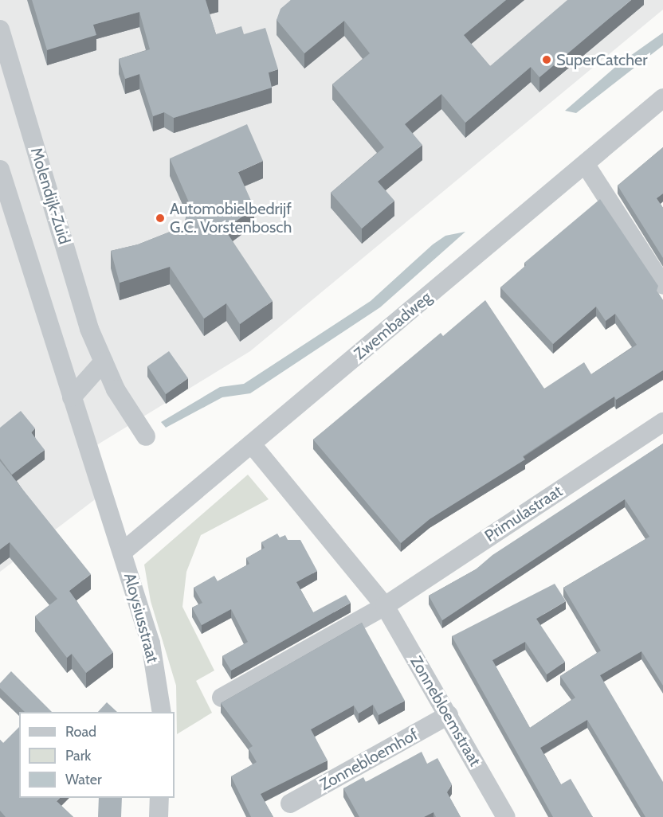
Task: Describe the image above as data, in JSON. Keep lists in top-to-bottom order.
{
  "streets": {
    "street": [
      "Molendijk-Zuid",
      "Zwembadweg",
      "Primulastraat",
      "Aloysiusstraat",
      "Zonnebloemstraat",
      "Zonnebloemhof"
    ]
  },
  "crossings": [
    ["Zwembadweg", "Aloysiusstraat"],
    ["Zwembadweg", "Zonnebloemstraat"],
    ["Primulastraat", "Zonnebloemstraat"],
    ["Zonnebloemstraat", "Zonnebloemhof"]
  ],
  "places": ["SuperCatcher", "Automobielbedrijf G.C. Vorstenbosch"],
  "legend": ["Road", "Park", "Water"]
}
